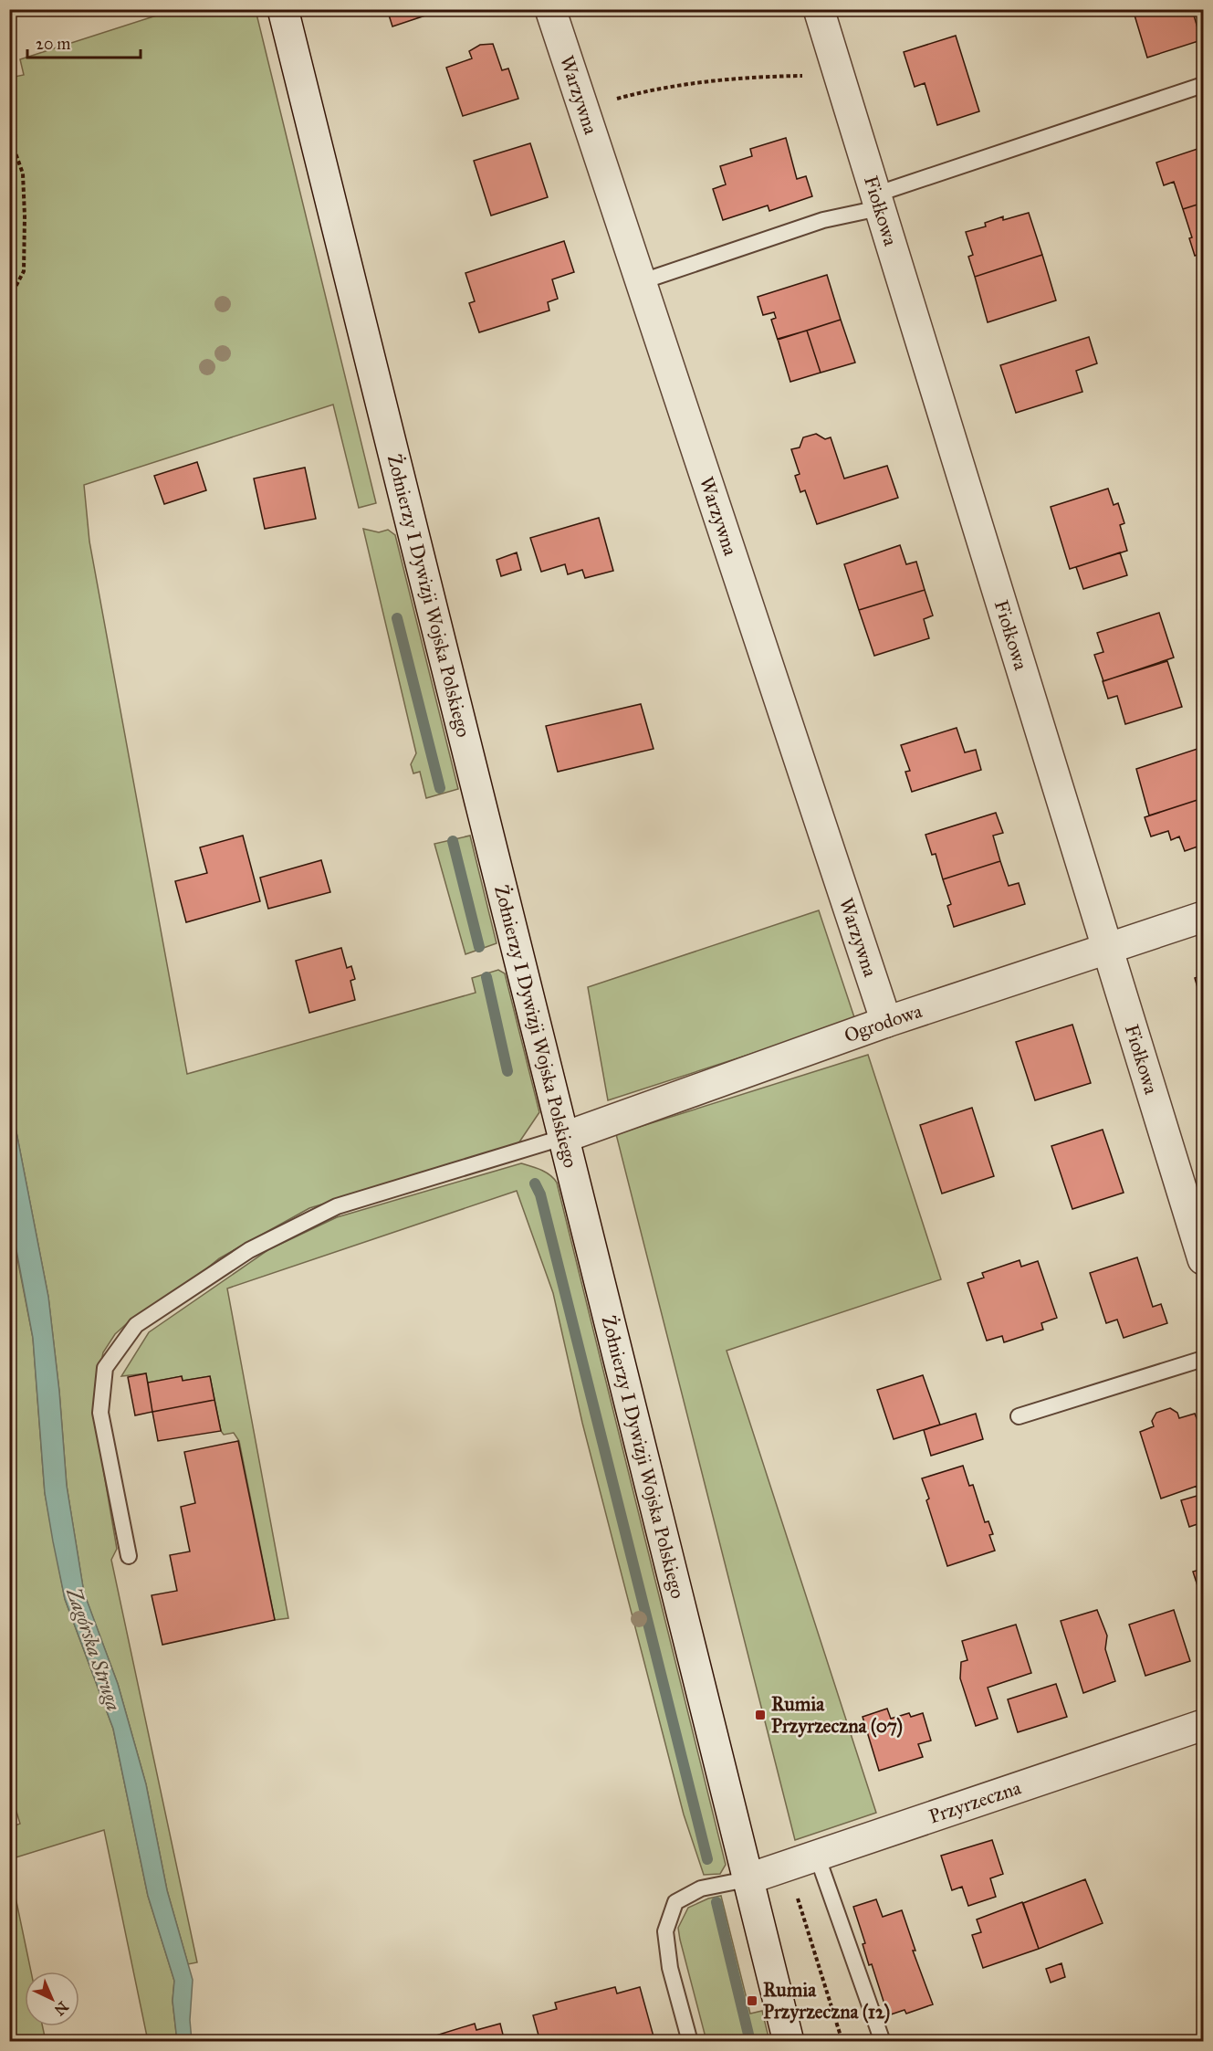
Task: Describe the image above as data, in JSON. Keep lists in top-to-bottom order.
{
  "streets": {
    "street": [
      "Warzywna",
      "Fiołkowa",
      "Żołnierzy I Dywizji Wojska Polskiego",
      "Ogrodowa",
      "Przyrzeczna"
    ]
  },
  "crossings": [
    ["Warzywna", "Ogrodowa"],
    ["Fiołkowa", "Ogrodowa"],
    ["Żołnierzy I Dywizji Wojska Polskiego", "Ogrodowa"],
    ["Żołnierzy I Dywizji Wojska Polskiego", "Przyrzeczna"]
  ],
  "water": ["Zagórska Struga"],
  "places": {
    "transit": ["Rumia Przyrzeczna (07)", "Rumia Przyrzeczna (12)"]
  },
  "scale_bar": "20 m",
  "north": "bottom right"
}
